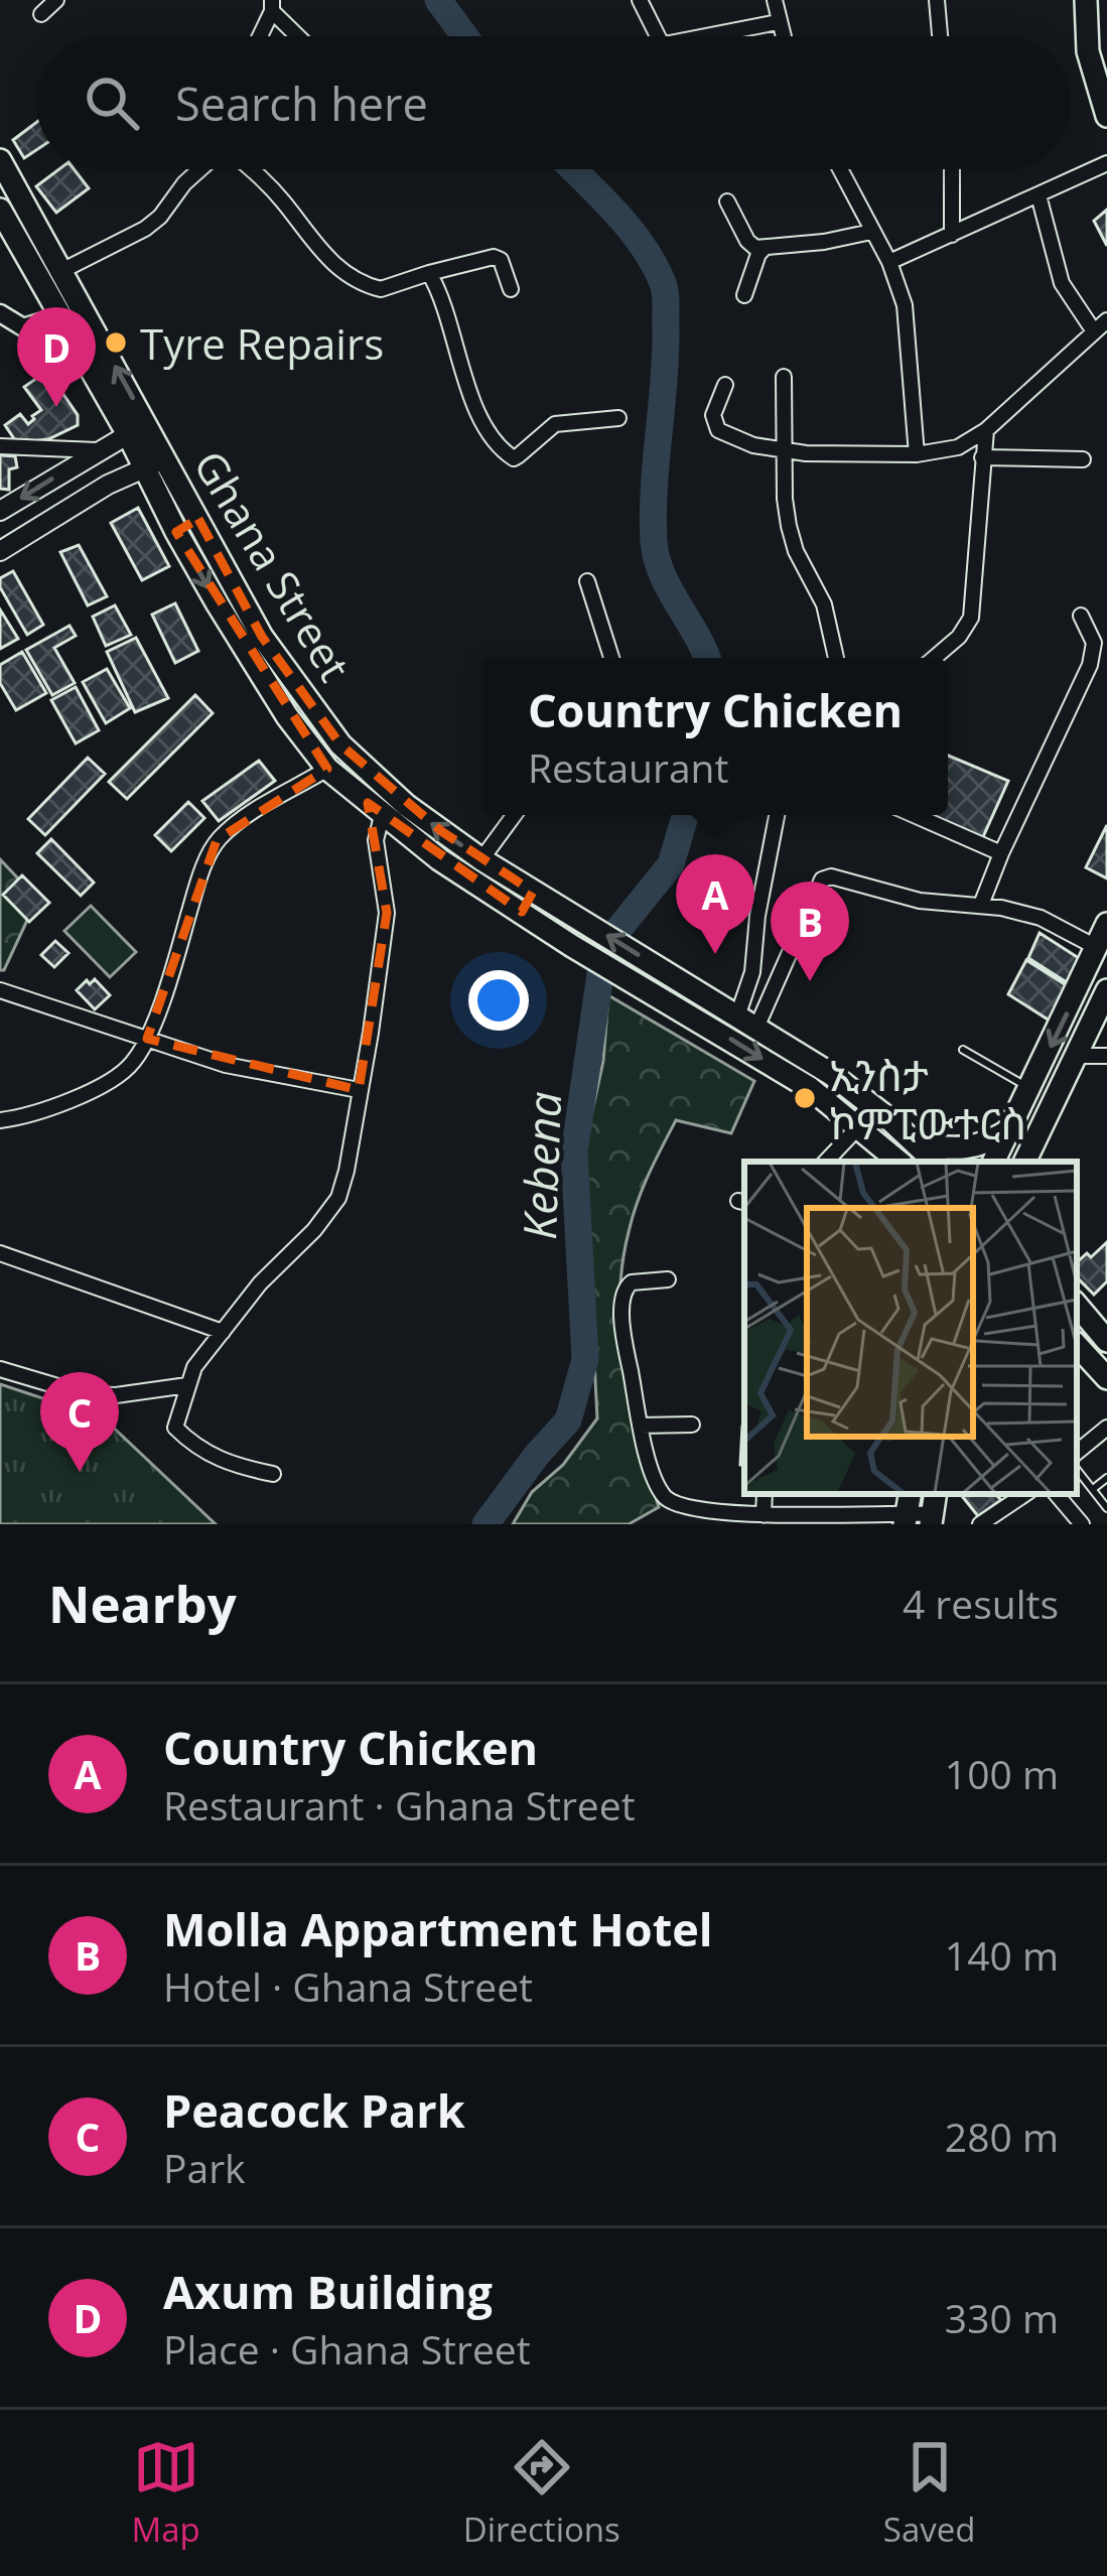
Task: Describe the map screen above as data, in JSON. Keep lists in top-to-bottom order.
{
  "streets": {
    "main road": ["Ghana Street"]
  },
  "water": ["Kebena"],
  "places": ["Tyre Repairs", "ኢንስታ ኮምፒውተርስ"],
  "page": {
    "search": "Search here",
    "pins": [
      "D",
      "A",
      "B",
      "C"
    ],
    "popup": ["Country Chicken", "Restaurant"],
    "heading": ["Nearby", "4 results"],
    "list": [
      {
        "mark": "A",
        "name": "Country Chicken",
        "note": "Restaurant · Ghana Street",
        "value": "100 m"
      },
      {
        "mark": "B",
        "name": "Molla Appartment Hotel",
        "note": "Hotel · Ghana Street",
        "value": "140 m"
      },
      {
        "mark": "C",
        "name": "Peacock Park",
        "note": "Park",
        "value": "280 m"
      },
      {
        "mark": "D",
        "name": "Axum Building",
        "note": "Place · Ghana Street",
        "value": "330 m"
      }
    ],
    "nav": ["Map", "Directions", "Saved"]
  }
}
